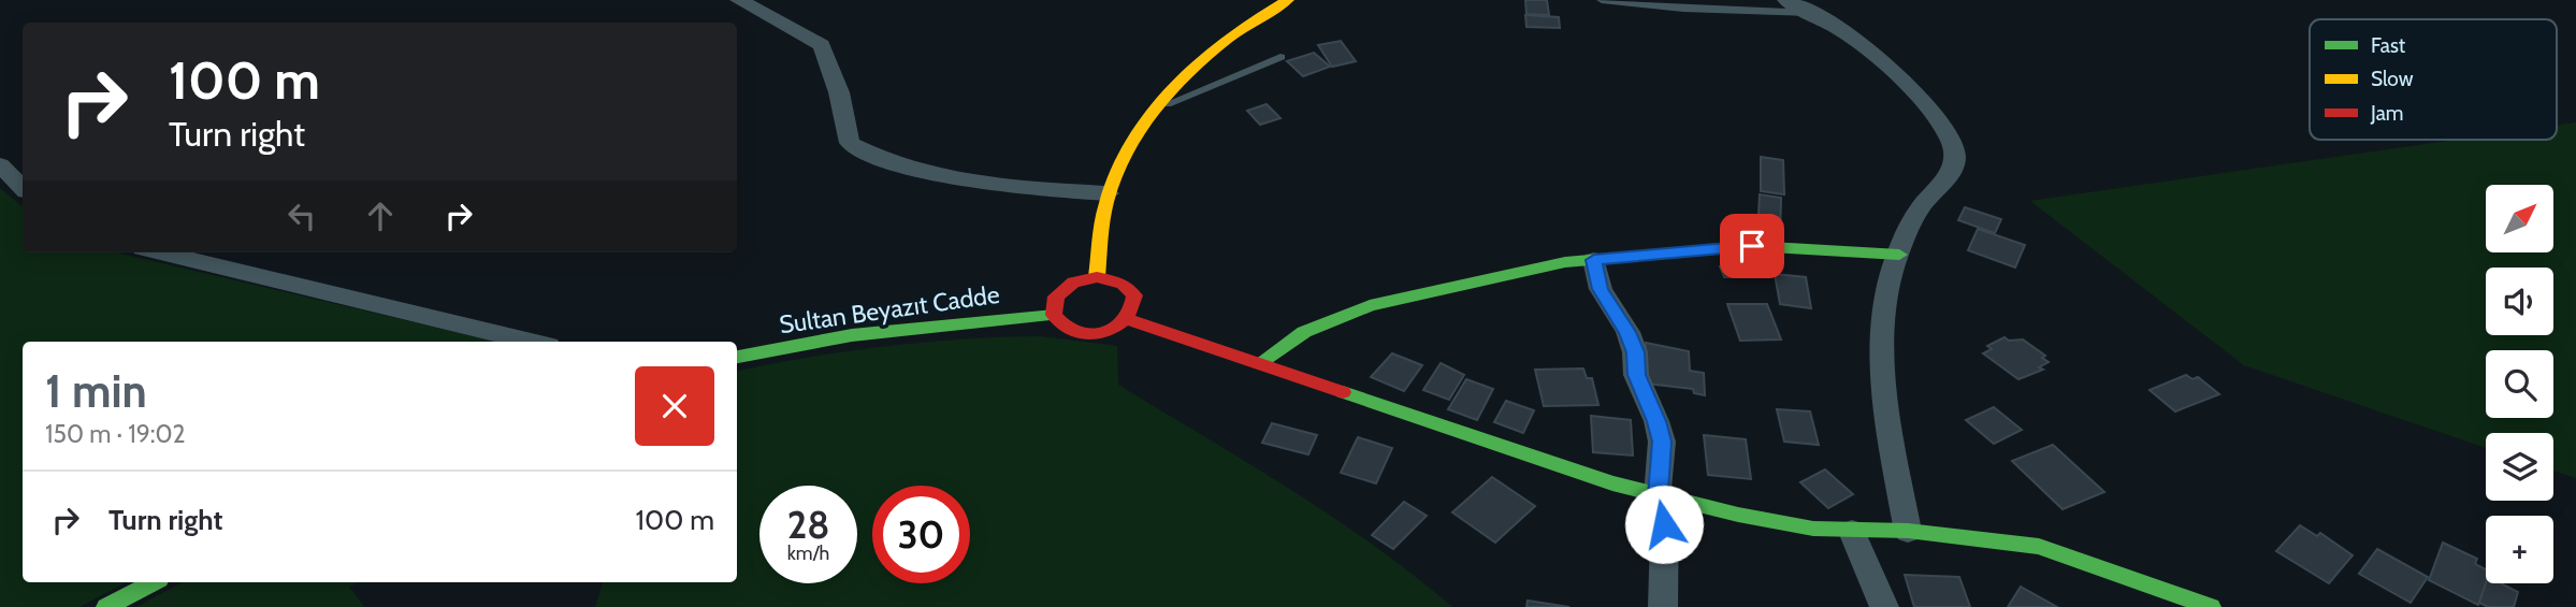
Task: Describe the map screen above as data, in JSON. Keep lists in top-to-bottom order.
{
  "streets": {
    "street": ["Sultan Beyazıt Cadde"]
  },
  "legend": ["Fast", "Slow", "Jam"],
  "north": "top right",
  "page": {
    "turn": ["100 m", "Turn right"],
    "map_buttons": "+",
    "heading": ["1 min", "150 m · 19:02"],
    "list": [
      {
        "name": "Turn right",
        "value": "100 m"
      }
    ],
    "speed": "28 km/h",
    "limit": "30"
  }
}
